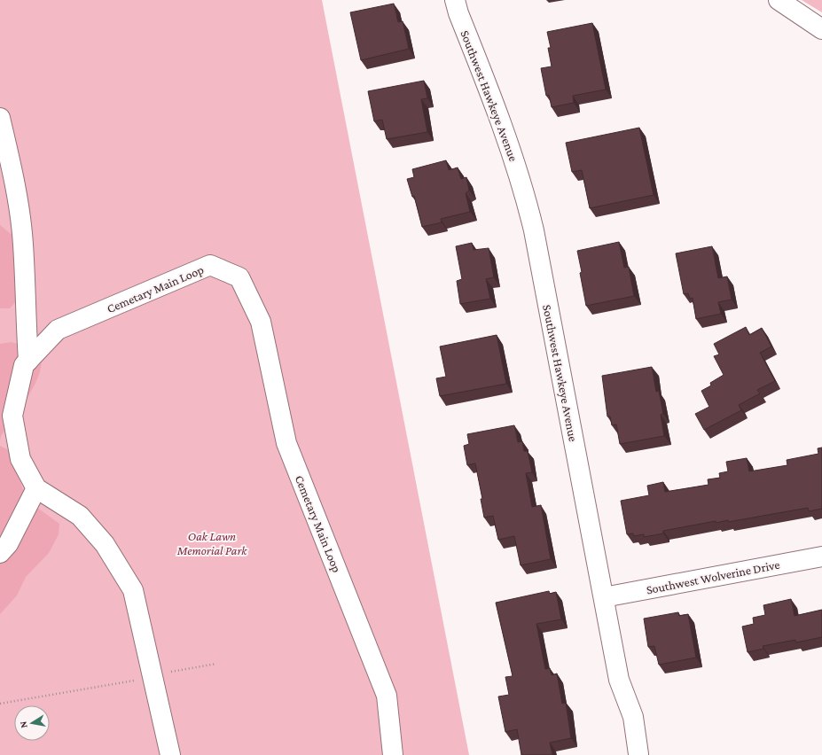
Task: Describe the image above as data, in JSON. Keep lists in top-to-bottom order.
{
  "streets": {
    "street": ["Southwest Hawkeye Avenue", "Cemetary Main Loop", "Southwest Wolverine Drive"]
  },
  "crossings": [
    ["Southwest Hawkeye Avenue", "Southwest Wolverine Drive"]
  ],
  "parks": ["Oak Lawn Memorial Park"],
  "north": "left"
}
